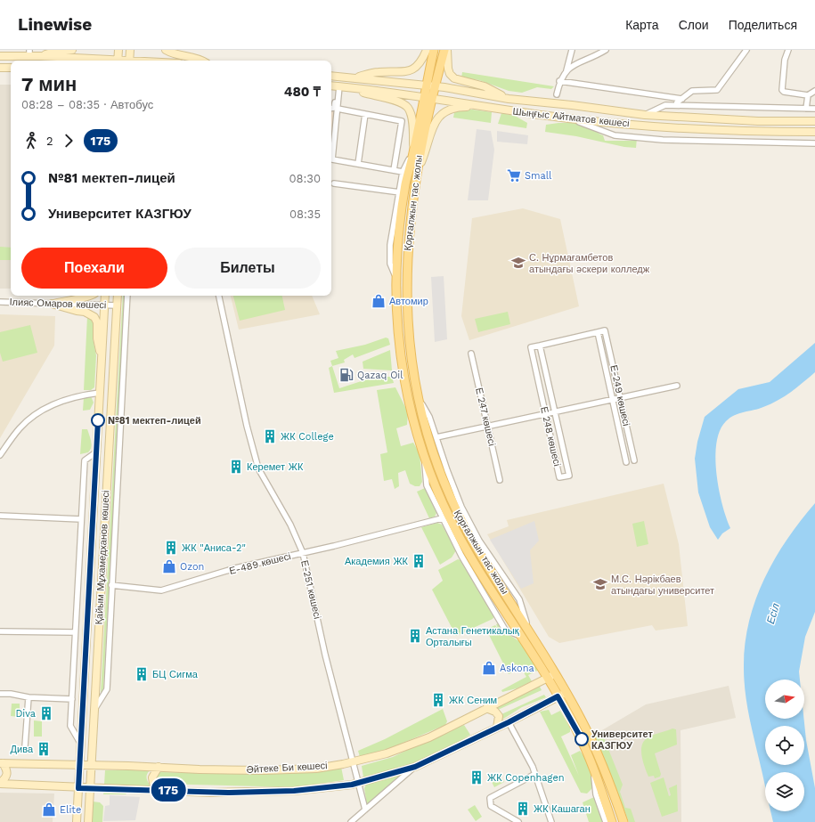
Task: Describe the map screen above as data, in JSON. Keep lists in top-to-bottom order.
{
  "streets": {
    "main road": [
      "Шыңғыс Айтматов көшесі",
      "Қорғалжын тас жолы",
      "Қайым Мұхамедханов көшесі",
      "Әйтеке Би көшесі"
    ],
    "street": [
      "Ілияс Омаров көшесі",
      "Е-249 көшесі",
      "Е 247 көшесі",
      "Е 248 көшесі",
      "Е-489 көшесі",
      "Е-251 көшесі"
    ]
  },
  "crossings": [
    ["Шыңғыс Айтматов көшесі", "Қорғалжын тас жолы"],
    ["Қорғалжын тас жолы", "Әйтеке Би көшесі"],
    ["Ілияс Омаров көшесі", "Қайым Мұхамедханов көшесі"],
    ["Қайым Мұхамедханов көшесі", "Әйтеке Би көшесі"],
    ["Е-489 көшесі", "Е-251 көшесі"],
    ["Е-251 көшесі", "Әйтеке Би көшесі"]
  ],
  "water": ["Есіл"],
  "places": {
    "supermarket": ["Small"],
    "school or university": ["С. Нұрмағамбетов атындағы әскери колледж", "М.С. Нәрікбаев атындағы университет"],
    "shop": [
      "Автомир",
      "Ozon",
      "Askona",
      "Elite"
    ],
    "fuel station": ["Qazaq Oil"],
    "other": ["№81 мектеп-лицей", "Университет КАЗГЮУ"],
    "building": [
      "ЖК College",
      "Керемет ЖК",
      "ЖК \"Аниса-2\"",
      "Академия ЖК",
      "Астана Генетикалық Орталығы",
      "БЦ Сигма",
      "ЖК Сеним",
      "Diva",
      "Дива",
      "ЖК Copenhagen",
      "ЖК Кашаган"
    ]
  },
  "lines": ["bus line 175"],
  "north": "right",
  "page": {
    "header": "Linewise",
    "nav": ["Карта", "Слои", "Поделиться"],
    "on_map": "175",
    "heading": ["7 мин", "08:28 – 08:35 · Автобус", "480 ₸"],
    "legs": ["2", "175"],
    "list": [
      {
        "name": "№81 мектеп-лицей",
        "value": "08:30"
      },
      {
        "name": "Университет КАЗГЮУ",
        "value": "08:35"
      }
    ],
    "buttons": ["Поехали", "Билеты"]
  }
}
